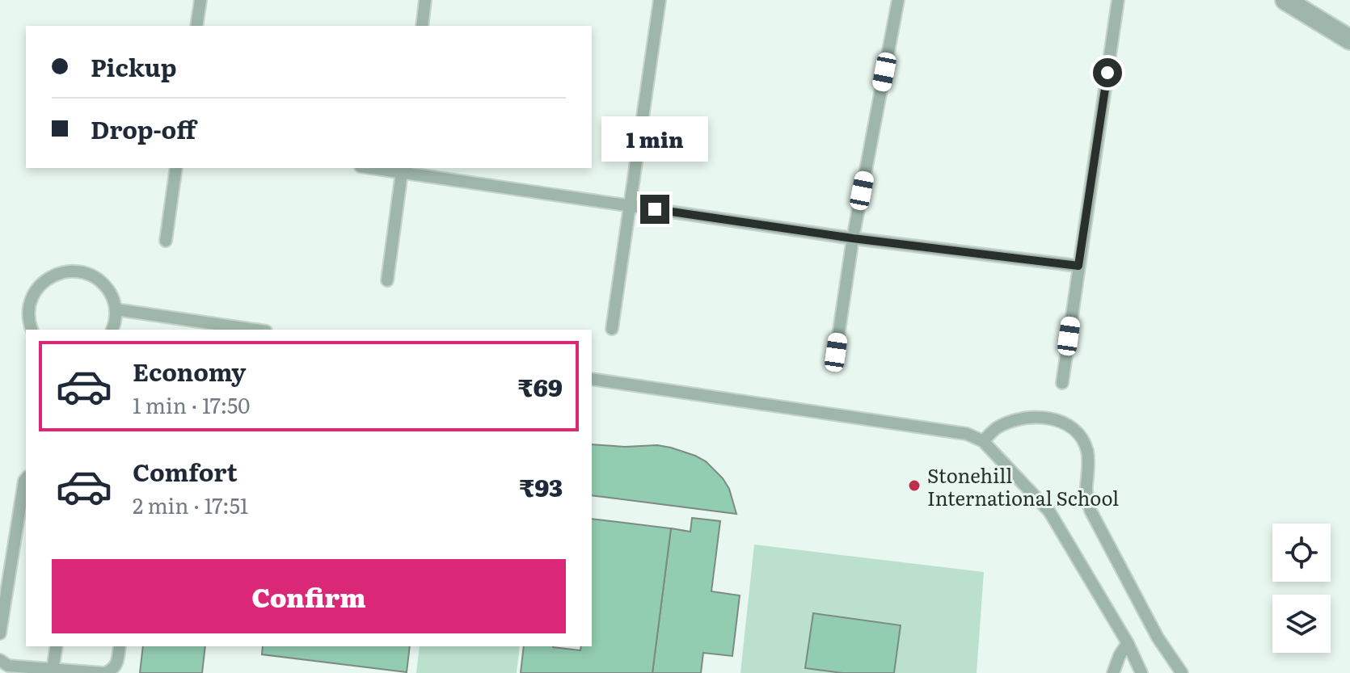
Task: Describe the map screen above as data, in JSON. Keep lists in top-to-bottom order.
{
  "places": ["Stonehill International School"],
  "page": {
    "banner": ["Pickup", "Drop-off"],
    "bubble": "1 min",
    "list": [
      {
        "name": "Economy",
        "note": "1 min · 17:50",
        "value": "₹69"
      },
      {
        "name": "Comfort",
        "note": "2 min · 17:51",
        "value": "₹93"
      }
    ],
    "buttons": "Confirm"
  }
}
